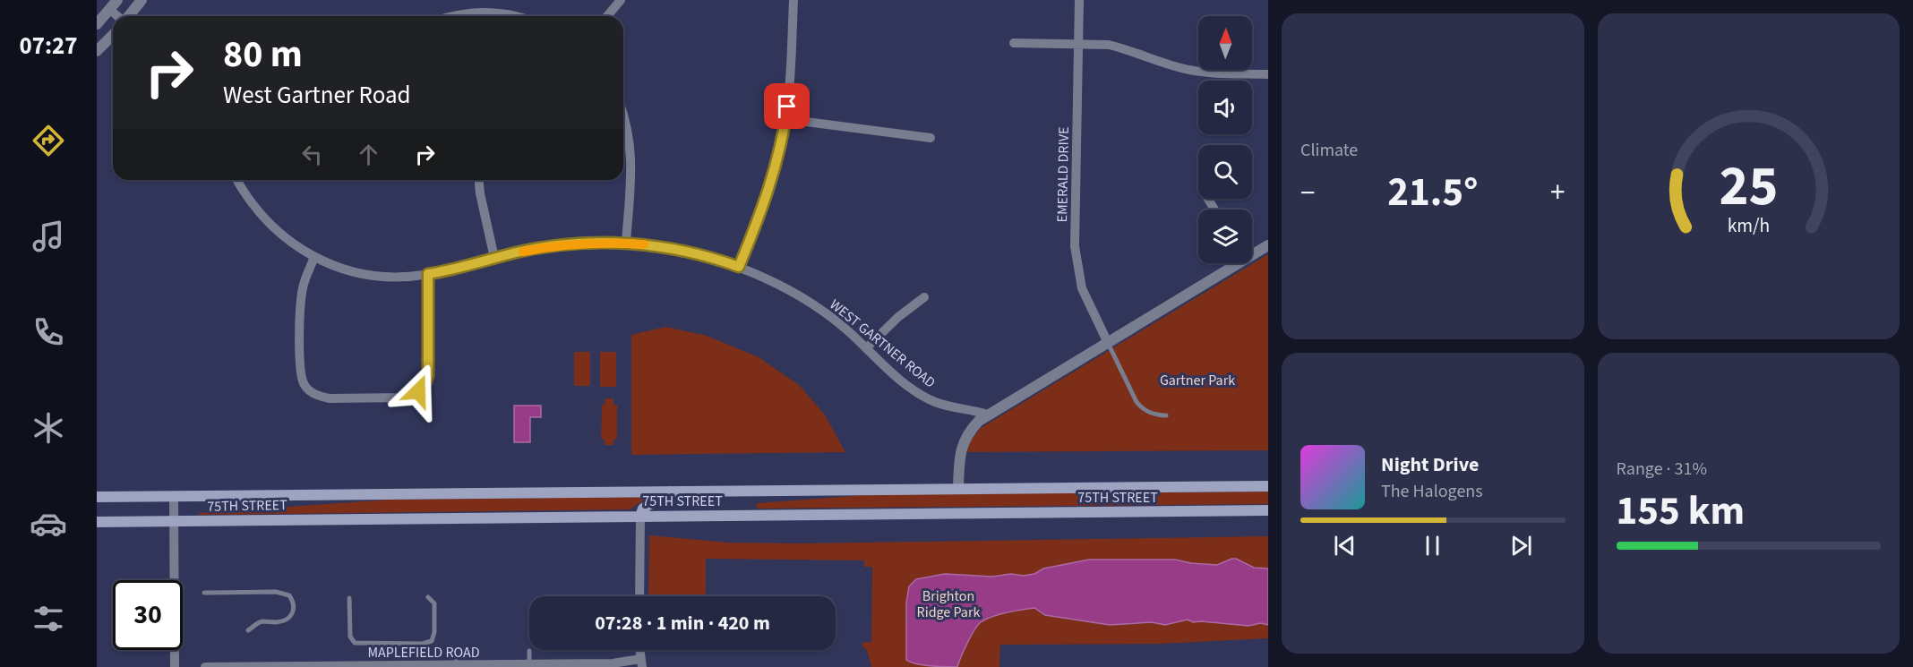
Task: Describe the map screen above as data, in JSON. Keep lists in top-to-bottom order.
{
  "streets": {
    "main road": ["75TH STREET"],
    "street": ["EMERALD DRIVE", "WEST GARTNER ROAD", "MAPLEFIELD ROAD"]
  },
  "parks": ["Gartner Park", "Brighton Ridge Park"],
  "north": "top",
  "page": {
    "tabs": "07:27",
    "tile": [
      "Climate",
      ["Range · 31%", "155 km"]
    ],
    "turn": ["80 m", "West Gartner Road"],
    "heat": ["−", "21.5°", "+"],
    "song": ["Night Drive", "The Halogens"],
    "limit": "30",
    "trip": "07:28 · 1 min · 420 m",
    "gauge": ["25", "km/h"]
  }
}
